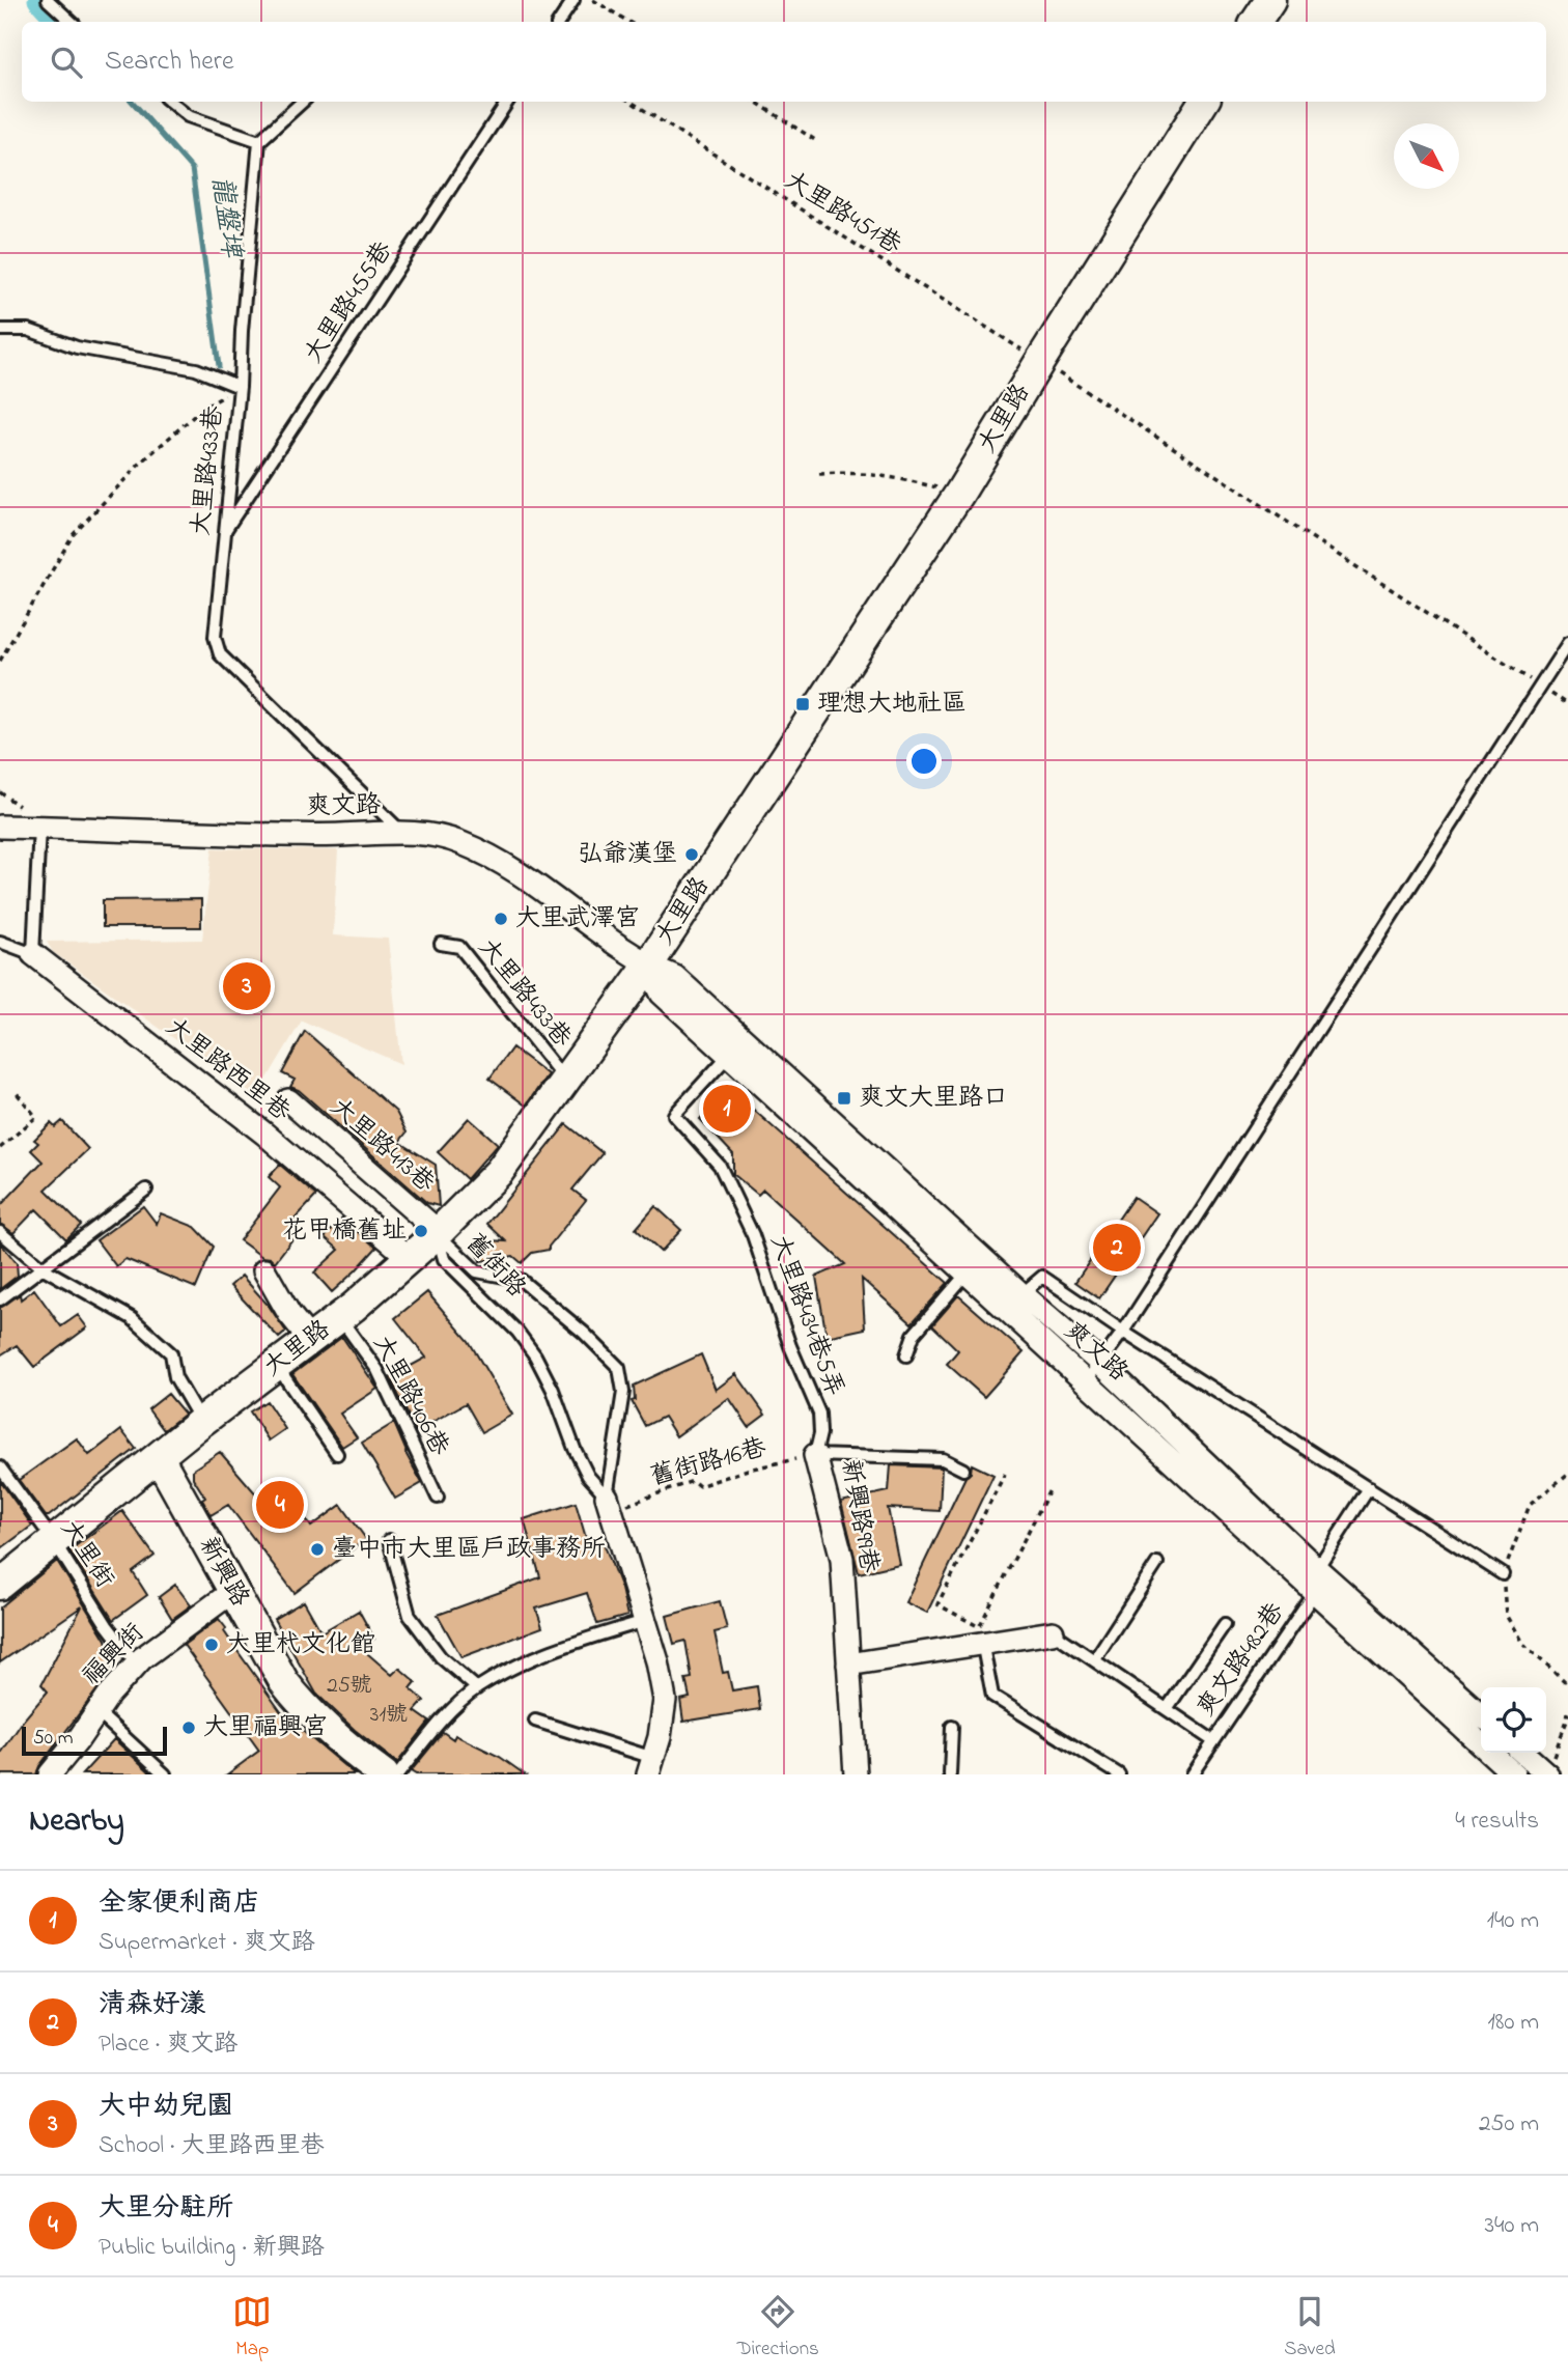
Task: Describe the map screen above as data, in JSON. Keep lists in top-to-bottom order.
{
  "streets": {
    "street": [
      "大里路",
      "爽文路",
      "大里路西里巷",
      "大里路413巷",
      "舊街路",
      "新興路99巷",
      "新興路",
      "福興街"
    ],
    "lane": [
      "大里路455巷",
      "大里路433巷",
      "大里路434巷5弄",
      "大里路406巷",
      "大里街",
      "爽文路482巷"
    ],
    "path": ["大里路451巷", "舊街路16巷"]
  },
  "crossings": [
    ["大里路451巷", "大里路"],
    ["大里路455巷", "大里路433巷"],
    ["大里路", "大里路433巷"],
    ["大里路", "爽文路"],
    ["大里路", "大里路西里巷"],
    ["大里路", "大里路413巷"],
    ["大里路", "舊街路"],
    ["大里路", "大里路406巷"],
    ["大里路", "大里街"],
    ["大里路", "新興路"],
    ["大里路433巷", "爽文路"],
    ["爽文路", "大里路434巷5弄"],
    ["爽文路", "爽文路482巷"],
    ["大里路413巷", "舊街路"],
    ["舊街路", "舊街路16巷"],
    ["大里路434巷5弄", "舊街路16巷"],
    ["大里路434巷5弄", "新興路99巷"],
    ["舊街路16巷", "新興路99巷"],
    ["大里街", "福興街"],
    ["新興路", "福興街"]
  ],
  "water": ["龍盤埤"],
  "places": {
    "transit": ["理想大地社區", "爽文大里路口"],
    "other": [
      "弘爺漢堡",
      "大里武澤宮",
      "花甲橋舊址",
      "臺中市大里區戶政事務所",
      "大里杙文化館",
      "大里福興宮"
    ]
  },
  "house_numbers": ["25號", "31號"],
  "scale_bar": "50 m",
  "north": "bottom right",
  "page": {
    "search": "Search here",
    "pins": [
      "3",
      "1",
      "2",
      "4"
    ],
    "scale": "50 m",
    "heading": ["Nearby", "4 results"],
    "list": [
      {
        "mark": "1",
        "name": "全家便利商店",
        "note": "Supermarket · 爽文路",
        "value": "140 m"
      },
      {
        "mark": "2",
        "name": "清森好漾",
        "note": "Place · 爽文路",
        "value": "180 m"
      },
      {
        "mark": "3",
        "name": "大中幼兒園",
        "note": "School · 大里路西里巷",
        "value": "250 m"
      },
      {
        "mark": "4",
        "name": "大里分駐所",
        "note": "Public building · 新興路",
        "value": "340 m"
      }
    ],
    "nav": ["Map", "Directions", "Saved"]
  }
}
